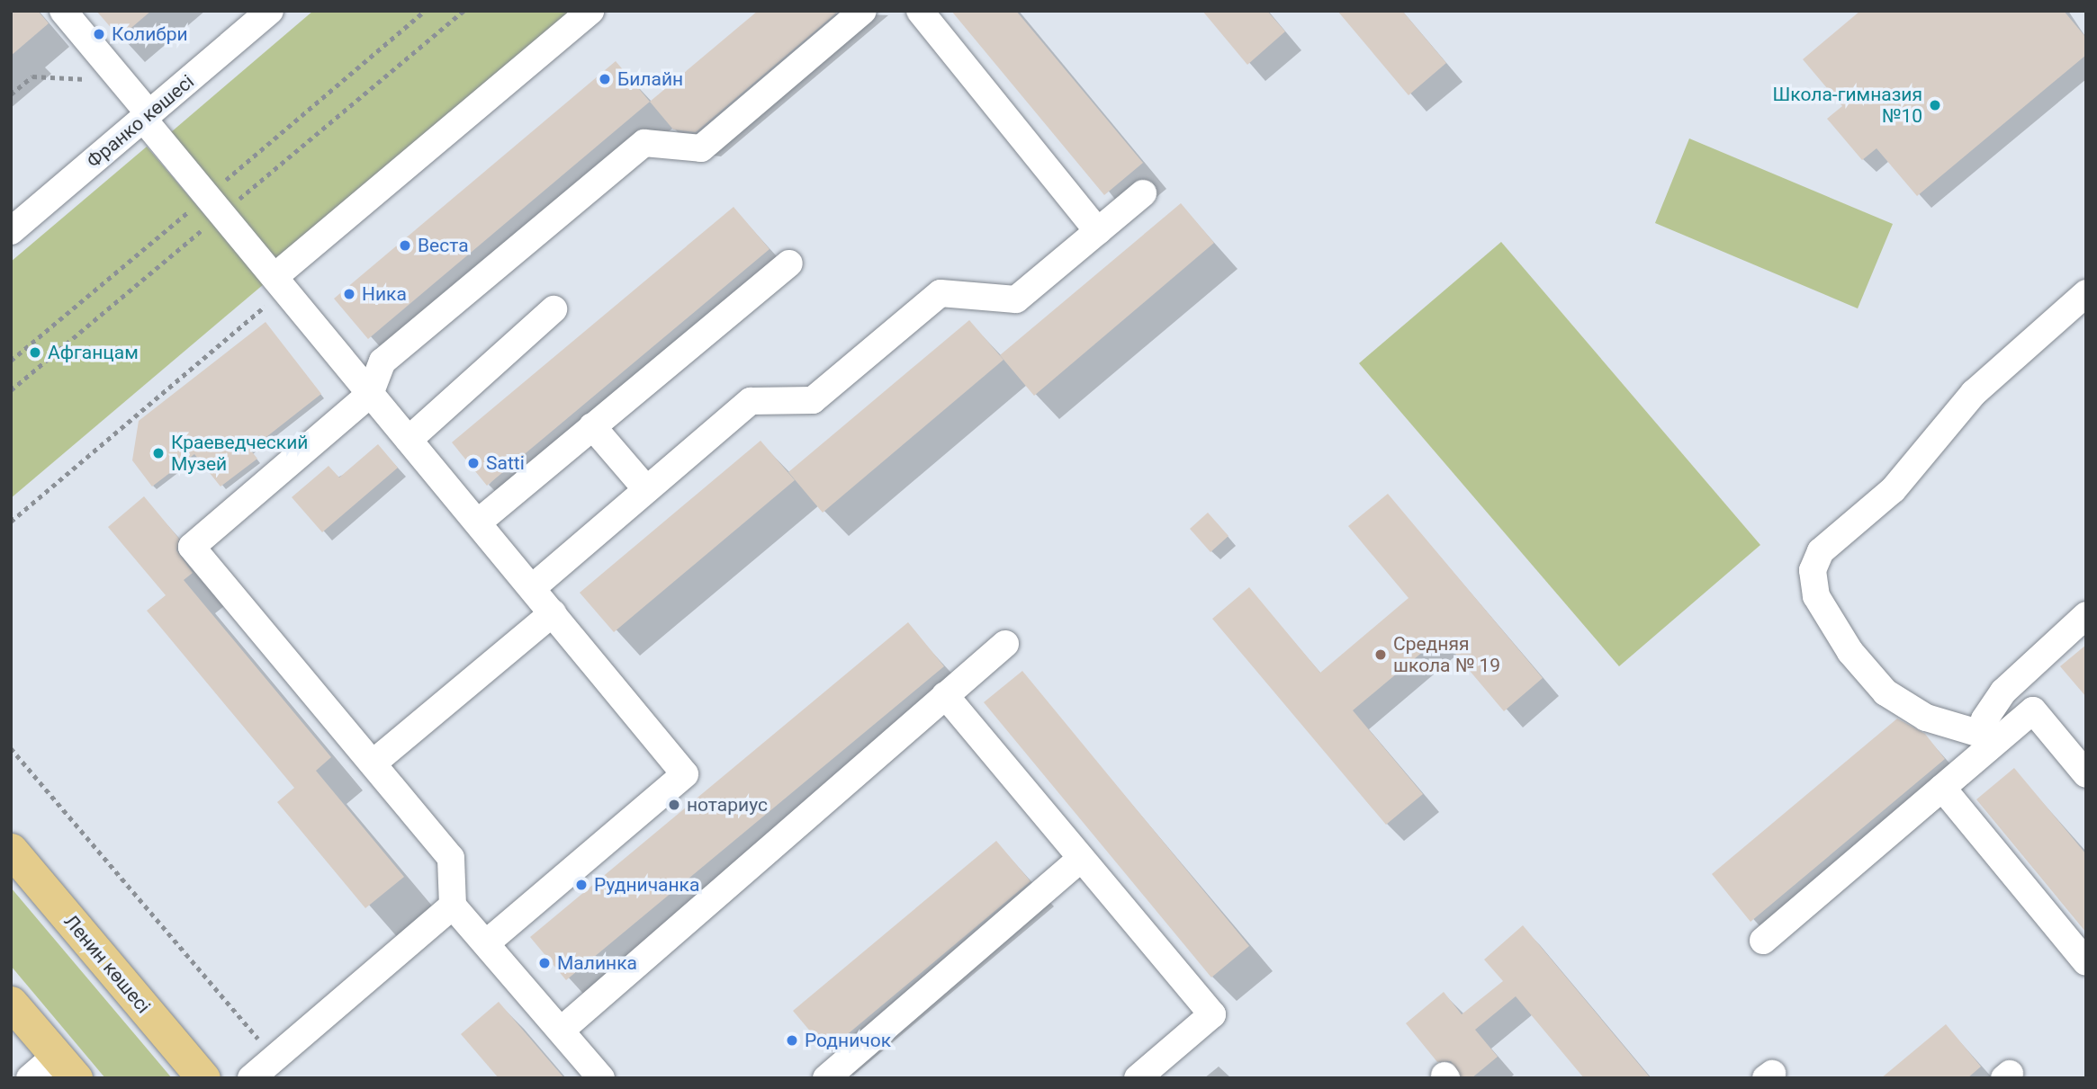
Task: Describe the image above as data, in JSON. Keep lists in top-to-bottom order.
{
  "streets": {
    "main road": ["Ленин көшесі"],
    "street": ["Франко көшесі"]
  },
  "places": [
    "Колибри",
    "Билайн",
    "Школа-гимназия №10",
    "Веста",
    "Ника",
    "Афганцам",
    "Краеведческий Музей",
    "Satti",
    "Средняя школа № 19",
    "нотариус",
    "Рудничанка",
    "Малинка",
    "Родничок"
  ]
}
